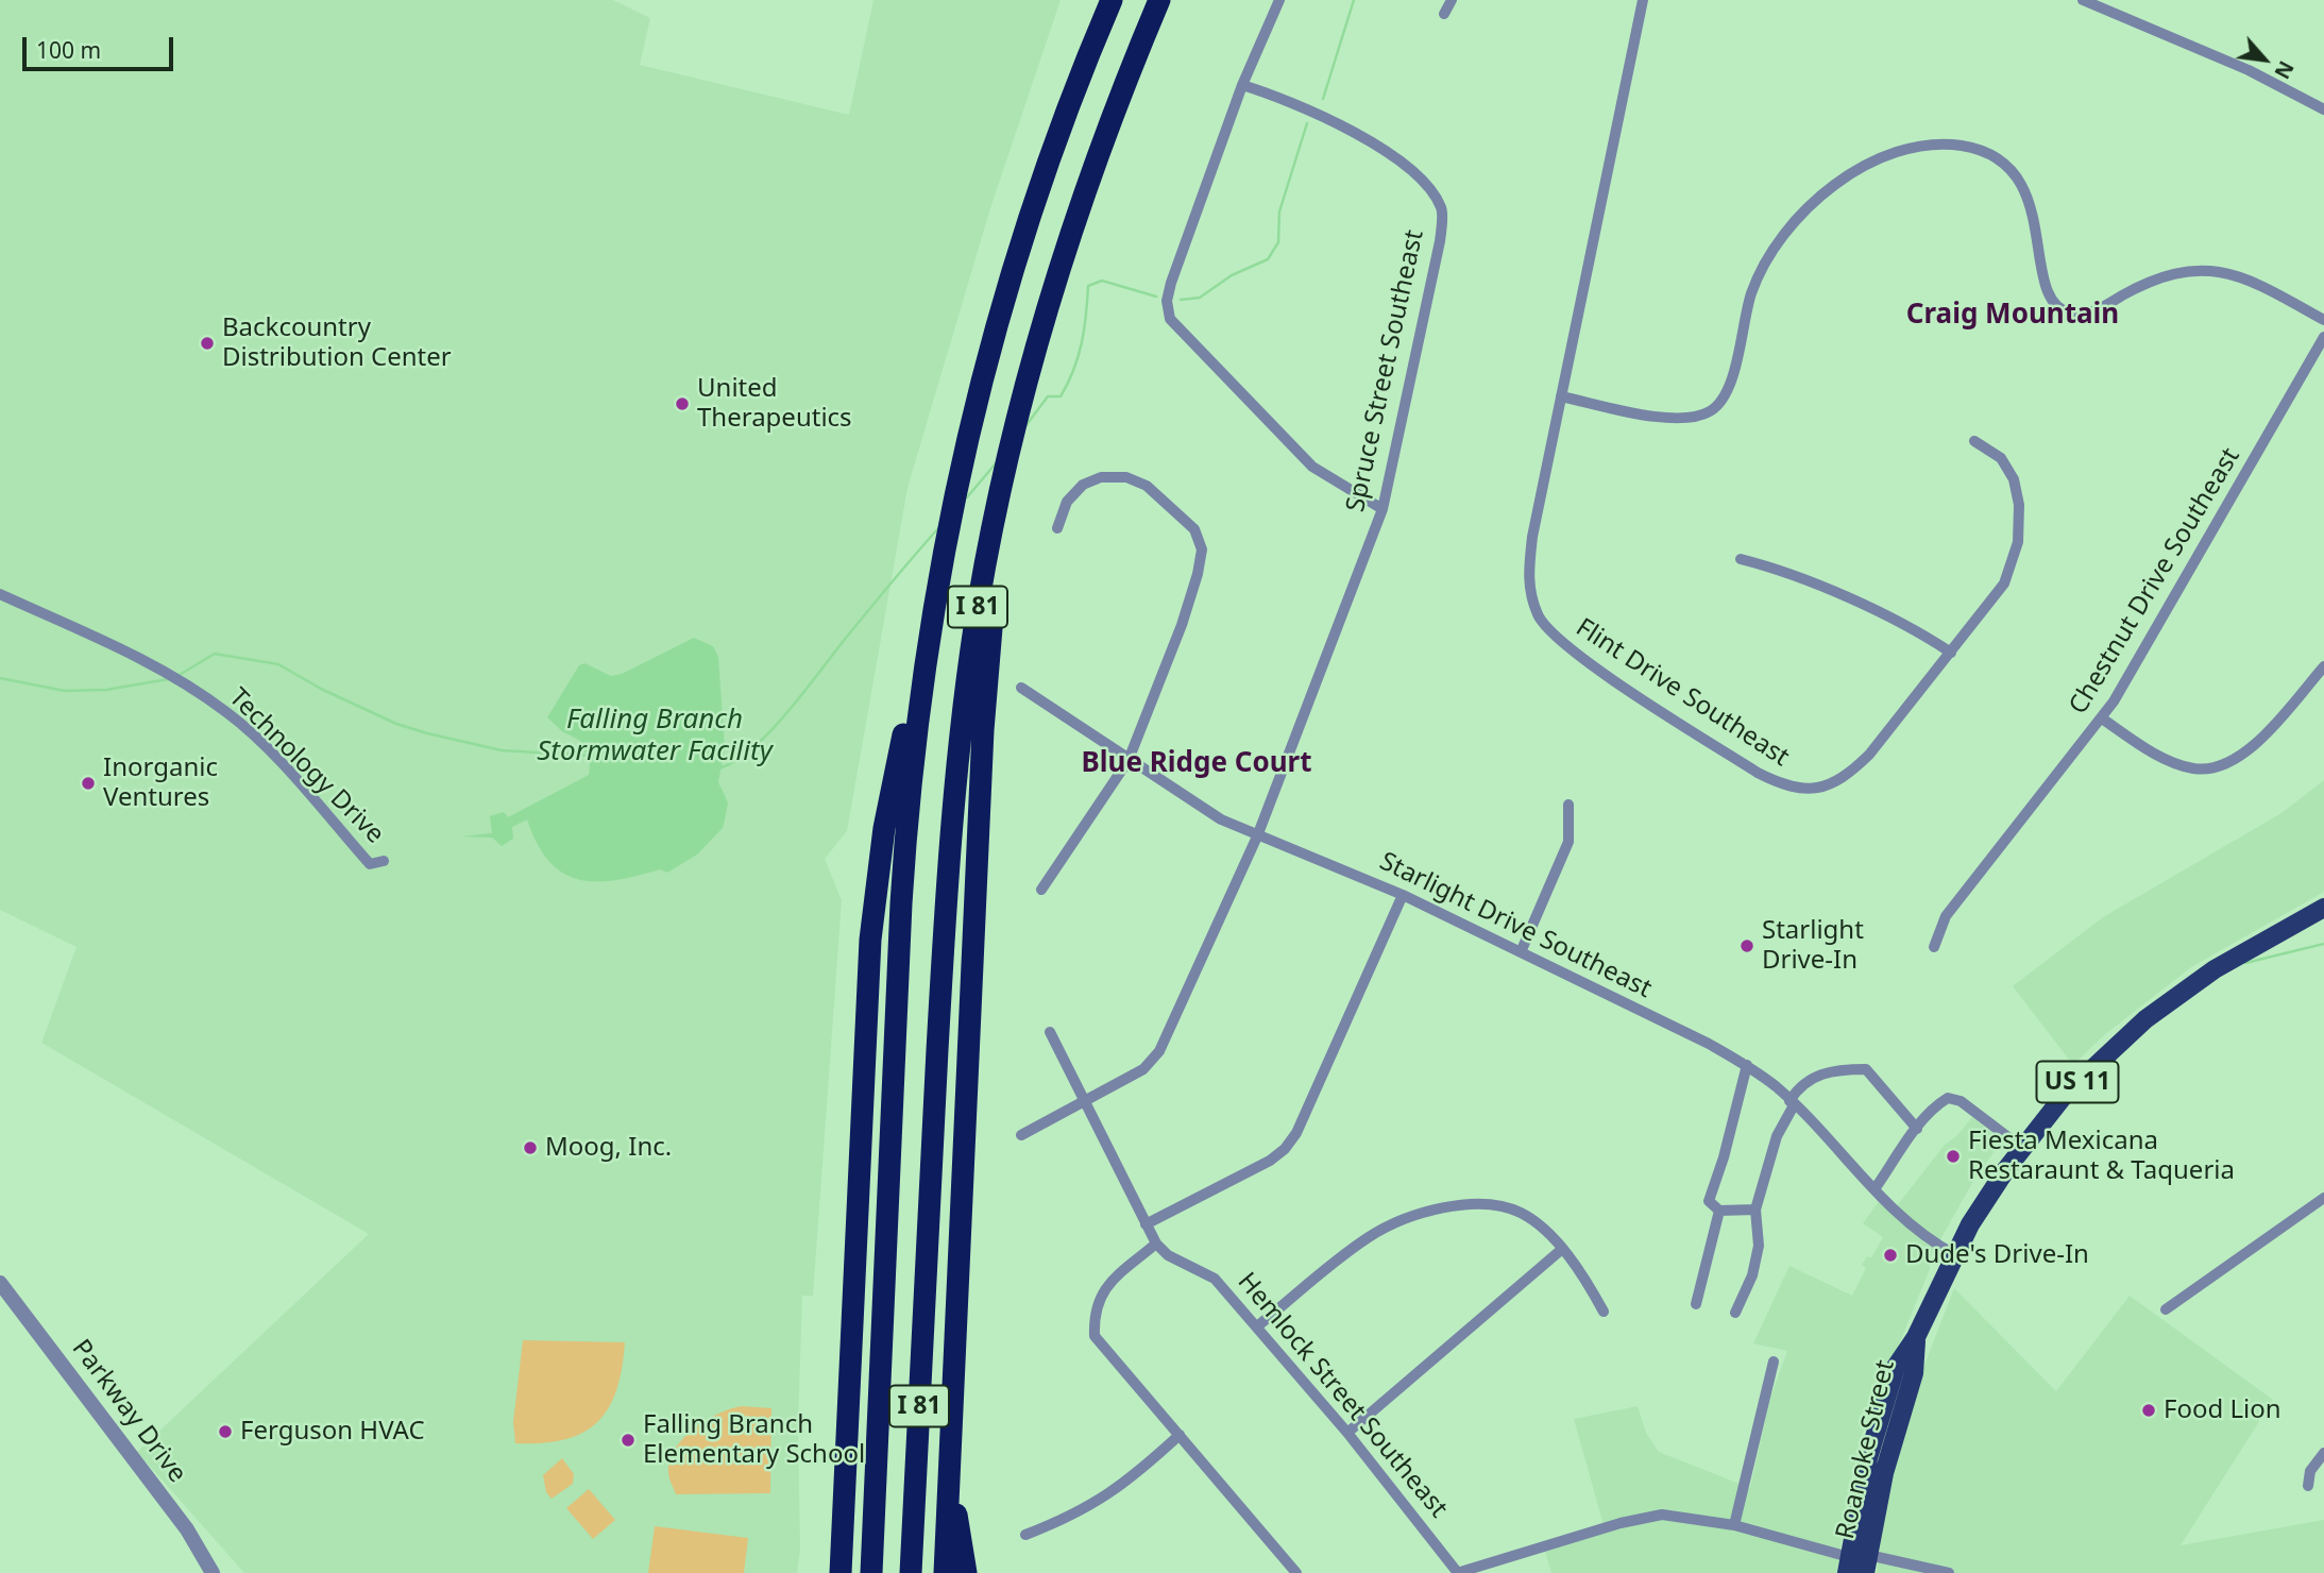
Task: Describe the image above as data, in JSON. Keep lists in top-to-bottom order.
{
  "streets": {
    "highway": ["I 81"],
    "main road": ["US 11", "Roanoke Street"],
    "street": [
      "Spruce Street Southeast",
      "Chestnut Drive Southeast",
      "Flint Drive Southeast",
      "Technology Drive",
      "Starlight Drive Southeast",
      "Hemlock Street Southeast",
      "Parkway Drive"
    ]
  },
  "crossings": [
    ["Spruce Street Southeast", "Starlight Drive Southeast"],
    ["Spruce Street Southeast", "Hemlock Street Southeast"],
    ["Starlight Drive Southeast", "Roanoke Street"]
  ],
  "districts": ["Craig Mountain", "Blue Ridge Court"],
  "water": ["Falling Branch Stormwater Facility"],
  "places": [
    "Backcountry Distribution Center",
    "United Therapeutics",
    "Inorganic Ventures",
    "Starlight Drive-In",
    "Moog, Inc.",
    "Fiesta Mexicana Restaraunt & Taqueria",
    "Dude's Drive-In",
    "Food Lion",
    "Ferguson HVAC",
    "Falling Branch Elementary School"
  ],
  "scale_bar": "100 m",
  "north": "bottom right"
}
